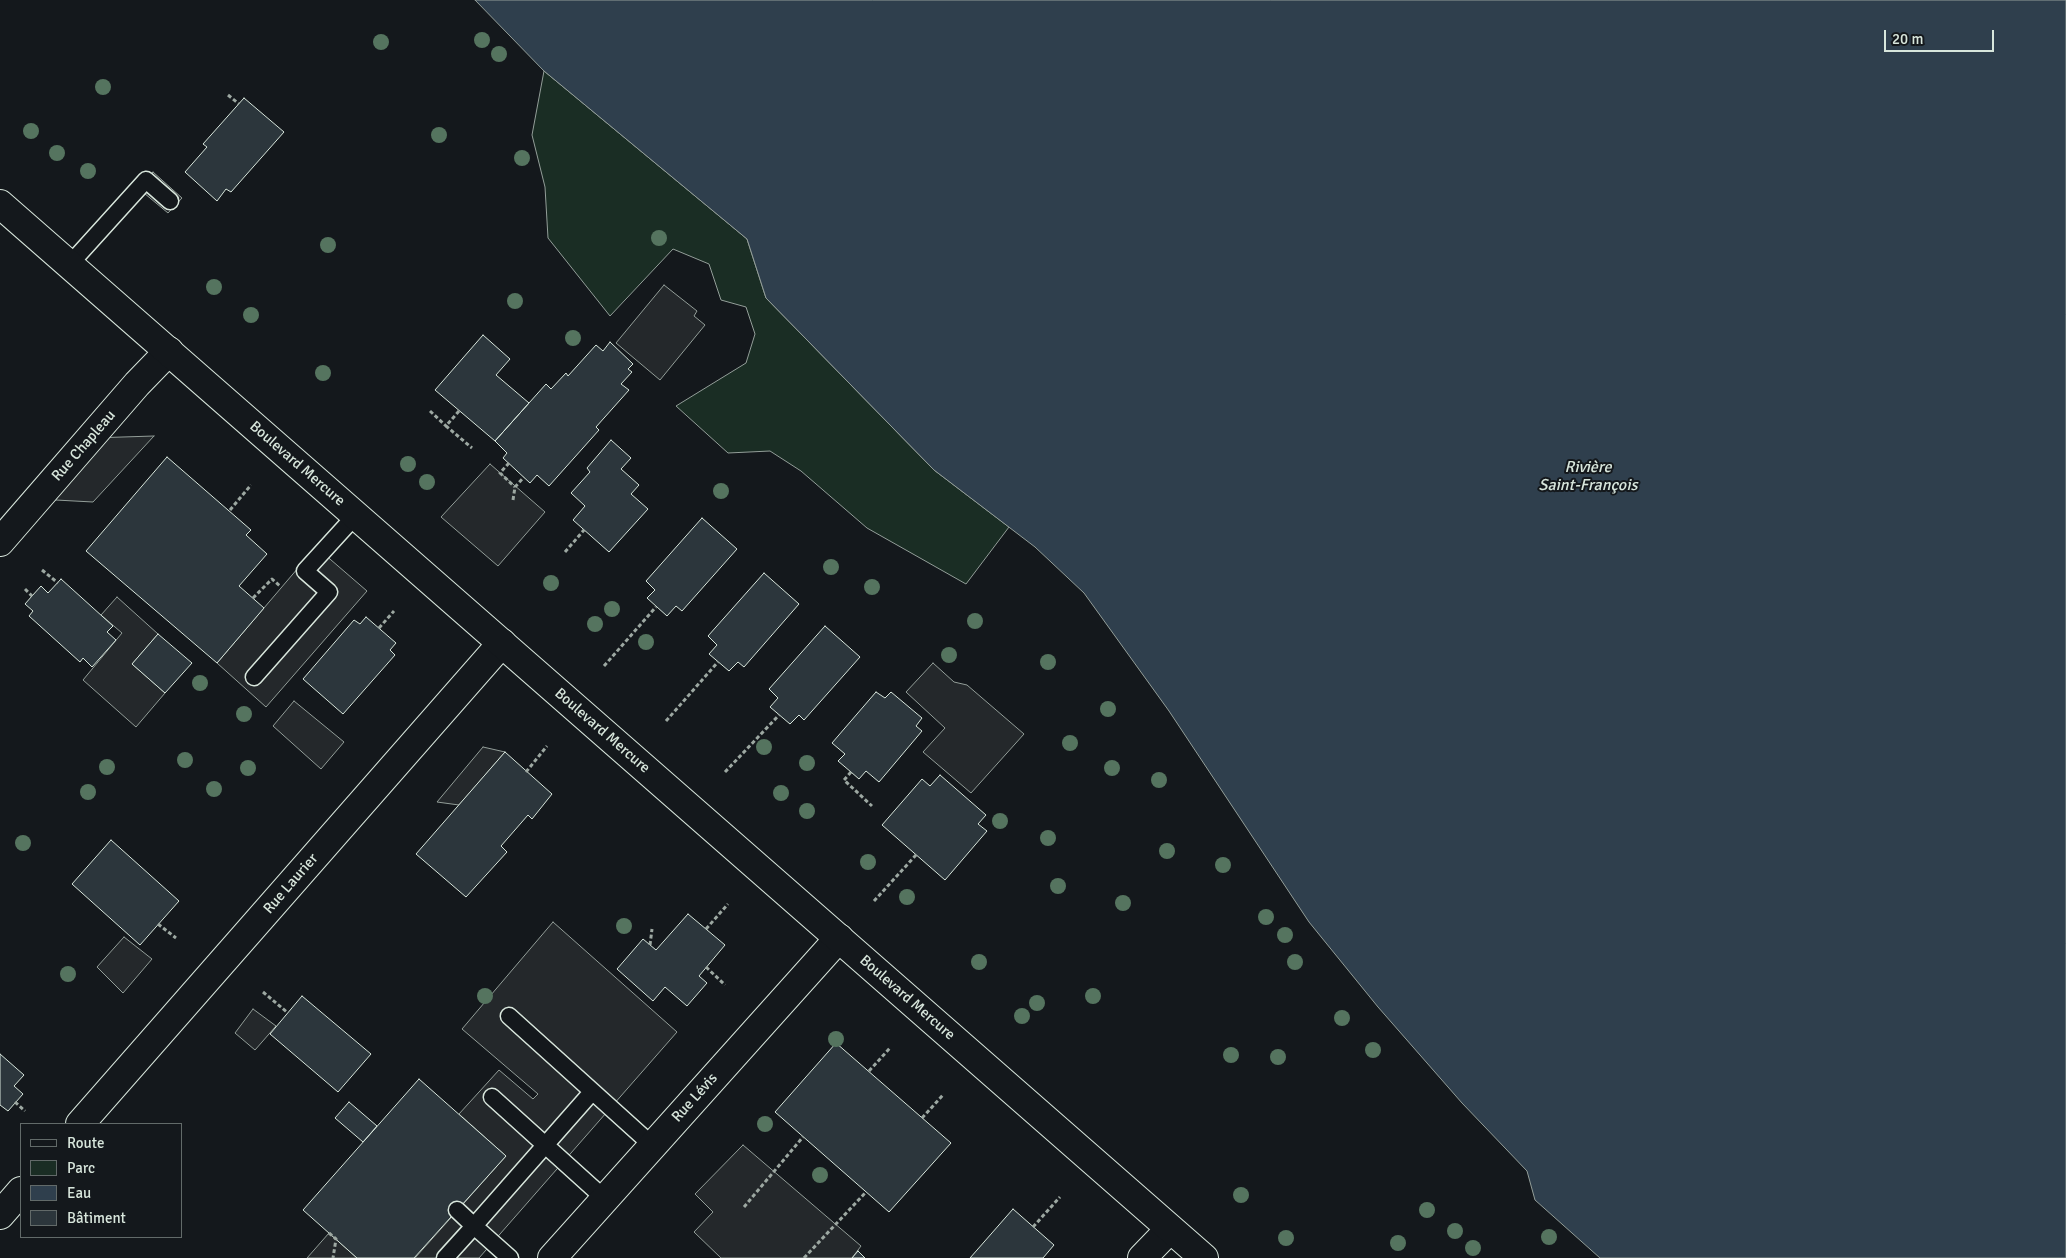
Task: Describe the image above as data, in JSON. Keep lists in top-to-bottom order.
{
  "streets": {
    "street": [
      "Rue Chapleau",
      "Boulevard Mercure",
      "Rue Laurier",
      "Rue Lévis"
    ]
  },
  "crossings": [
    ["Rue Chapleau", "Boulevard Mercure"],
    ["Boulevard Mercure", "Rue Laurier"],
    ["Boulevard Mercure", "Rue Lévis"]
  ],
  "water": ["Rivière Saint-François"],
  "legend": [
    "Route",
    "Parc",
    "Eau",
    "Bâtiment"
  ],
  "scale_bar": "20 m"
}
